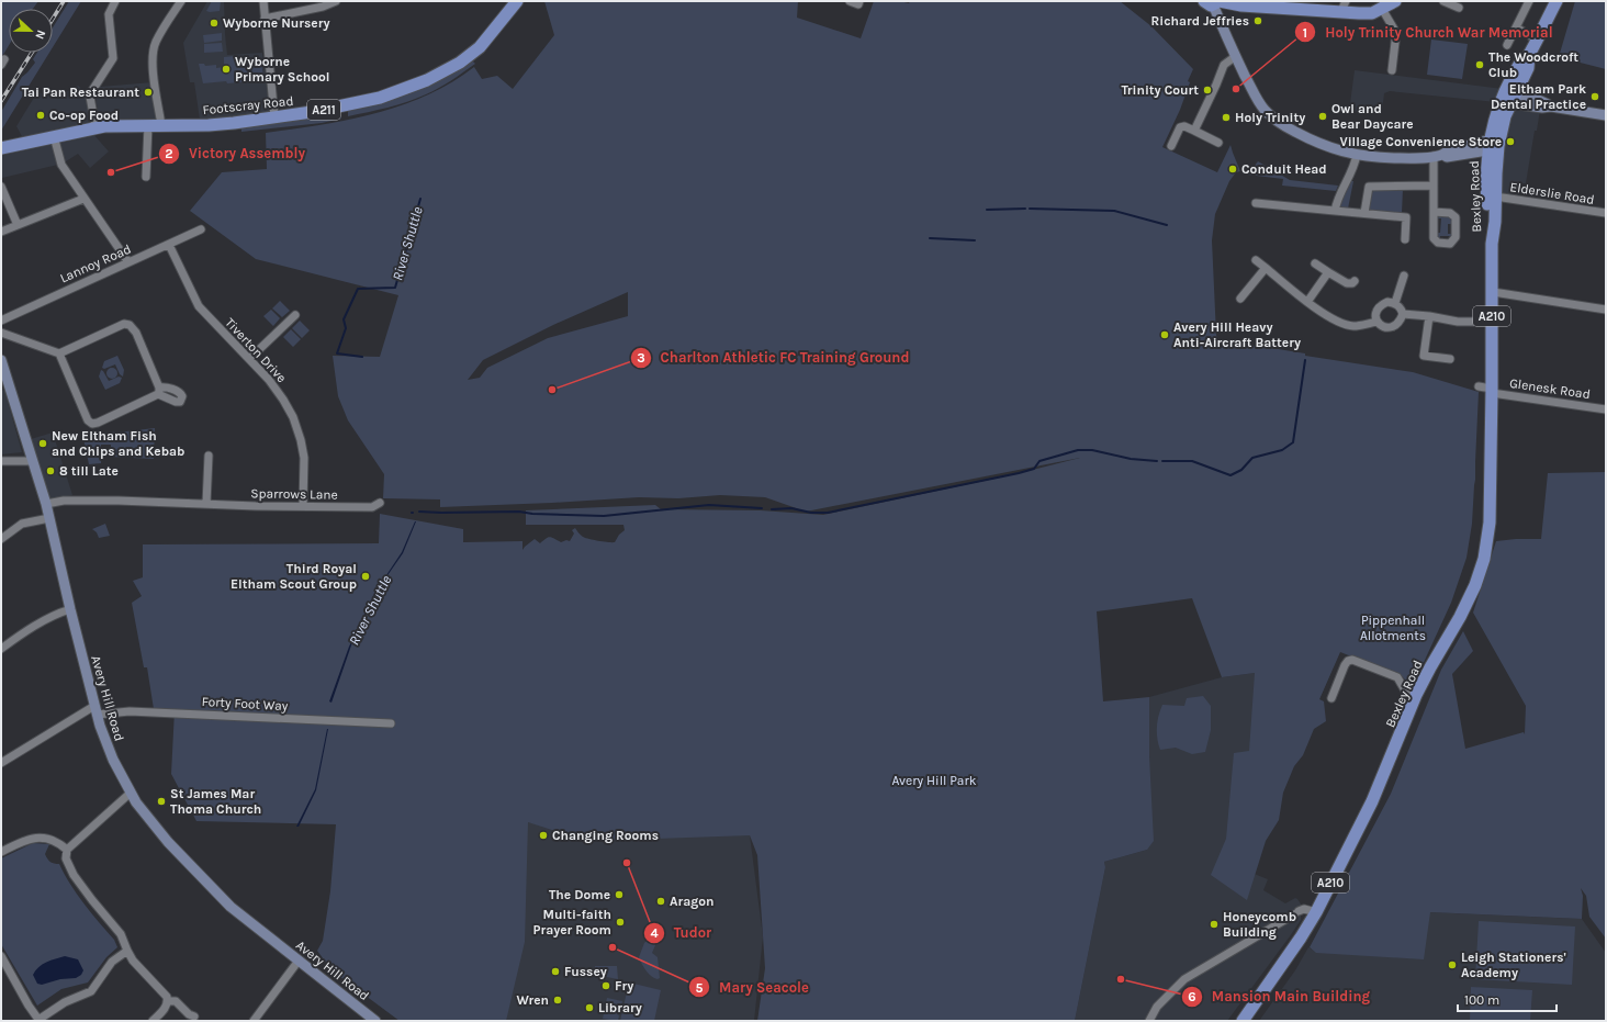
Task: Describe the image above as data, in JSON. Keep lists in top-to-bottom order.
{
  "streets": {
    "main road": [
      "Footscray Road",
      "A211",
      "Bexley Road",
      "A210"
    ],
    "street": [
      "Elderslie Road",
      "Lannoy Road",
      "Tiverton Drive",
      "Glenesk Road",
      "Sparrows Lane",
      "Avery Hill Road",
      "Forty Foot Way"
    ]
  },
  "crossings": [
    ["Elderslie Road", "Bexley Road"],
    ["Bexley Road", "A210"],
    ["Bexley Road", "Glenesk Road"],
    ["Lannoy Road", "Tiverton Drive"],
    ["Tiverton Drive", "Sparrows Lane"],
    ["Sparrows Lane", "Avery Hill Road"],
    ["Avery Hill Road", "Forty Foot Way"]
  ],
  "water": ["River Shuttle"],
  "parks": ["Pippenhall Allotments", "Avery Hill Park"],
  "places": [
    "Richard Jeffries",
    "Wyborne Nursery",
    "The Woodcroft Club",
    "Wyborne Primary School",
    "Holy Trinity Church War Memorial",
    "Trinity Court",
    "Tai Pan Restaurant",
    "Eltham Park Dental Practice",
    "Co-op Food",
    "Owl and Bear Daycare",
    "Holy Trinity",
    "Village Convenience Store",
    "Conduit Head",
    "Victory Assembly",
    "Avery Hill Heavy Anti-Aircraft Battery",
    "Charlton Athletic FC Training Ground",
    "New Eltham Fish and Chips and Kebab",
    "8 till Late",
    "Third Royal Eltham Scout Group",
    "St James Mar Thoma Church",
    "Changing Rooms",
    "Tudor",
    "The Dome",
    "Aragon",
    "Multi-faith Prayer Room",
    "Honeycomb Building",
    "Mary Seacole",
    "Leigh Stationers' Academy",
    "Fussey",
    "Mansion Main Building",
    "Fry",
    "Wren",
    "Library"
  ],
  "scale_bar": "100 m",
  "north": "right"
}
